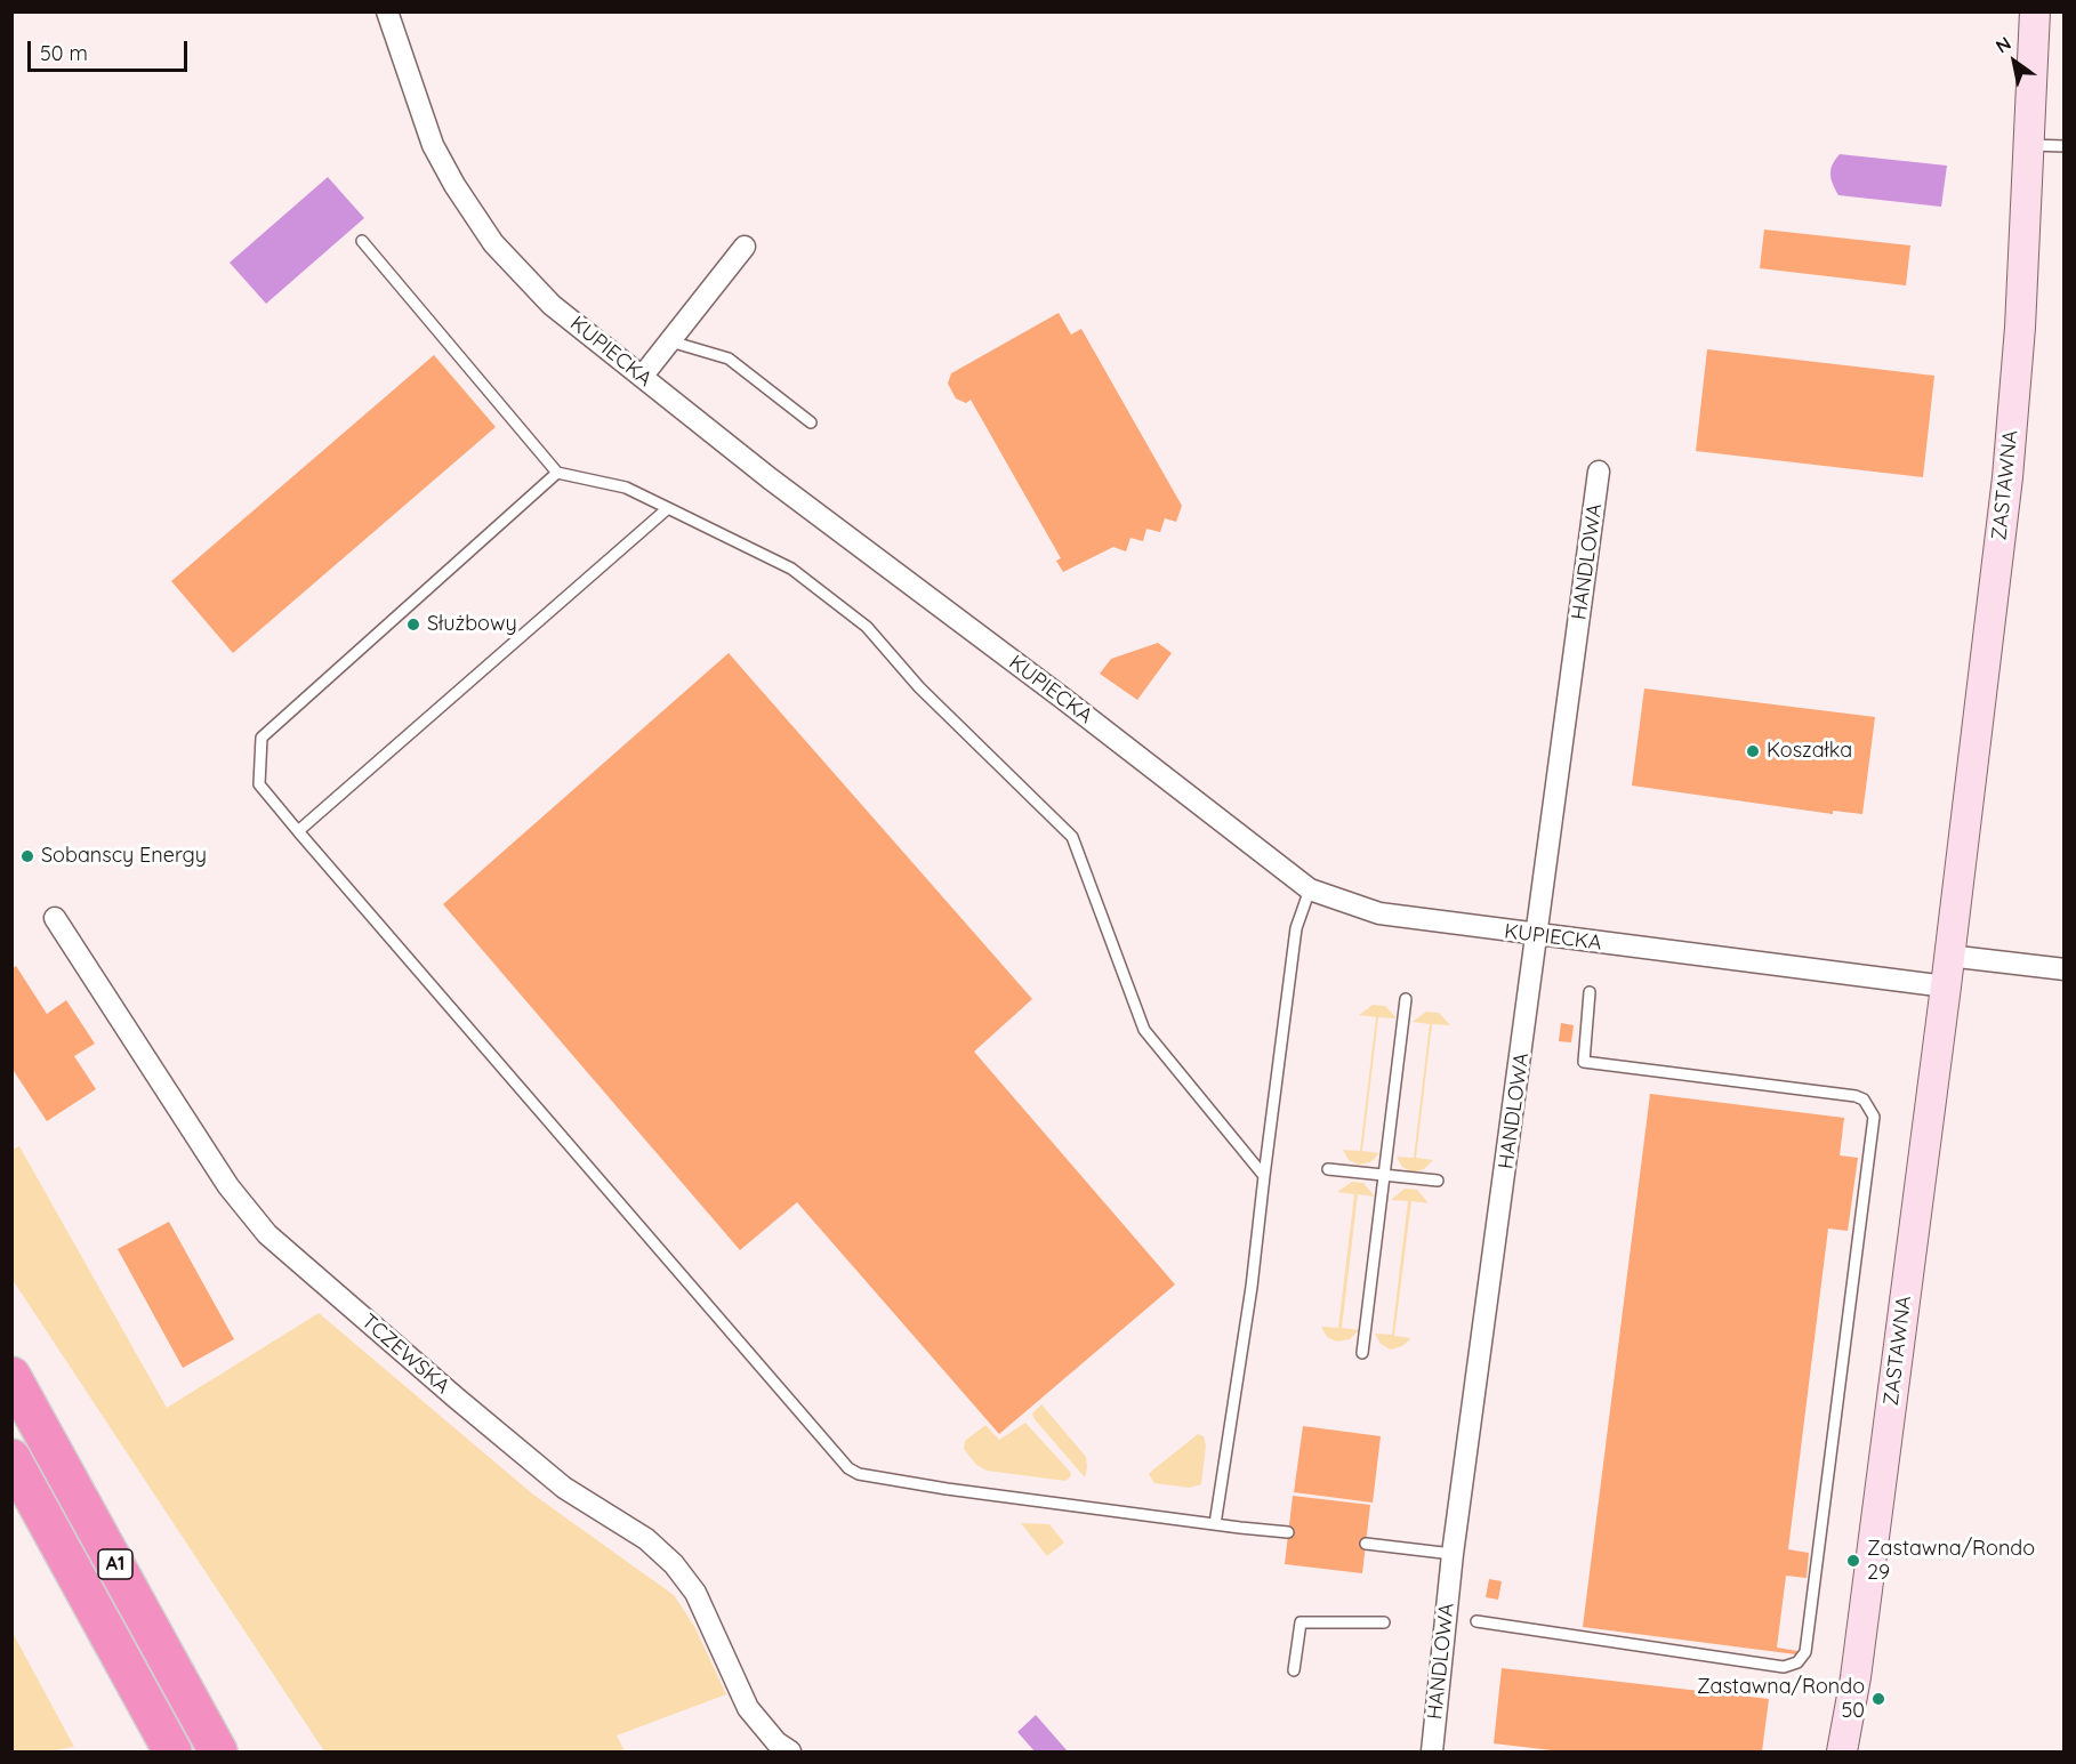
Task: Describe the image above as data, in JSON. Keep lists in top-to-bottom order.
{
  "streets": {
    "highway": ["A1"],
    "main road": ["ZASTAWNA"],
    "street": ["KUPIECKA", "HANDLOWA", "TCZEWSKA"]
  },
  "crossings": [
    ["KUPIECKA", "ZASTAWNA"],
    ["KUPIECKA", "HANDLOWA"]
  ],
  "places": [
    "Służbowy",
    "Koszałka",
    "Sobanscy Energy",
    "Zastawna/Rondo 29",
    "Zastawna/Rondo 50"
  ],
  "scale_bar": "50 m",
  "north": "top left"
}
